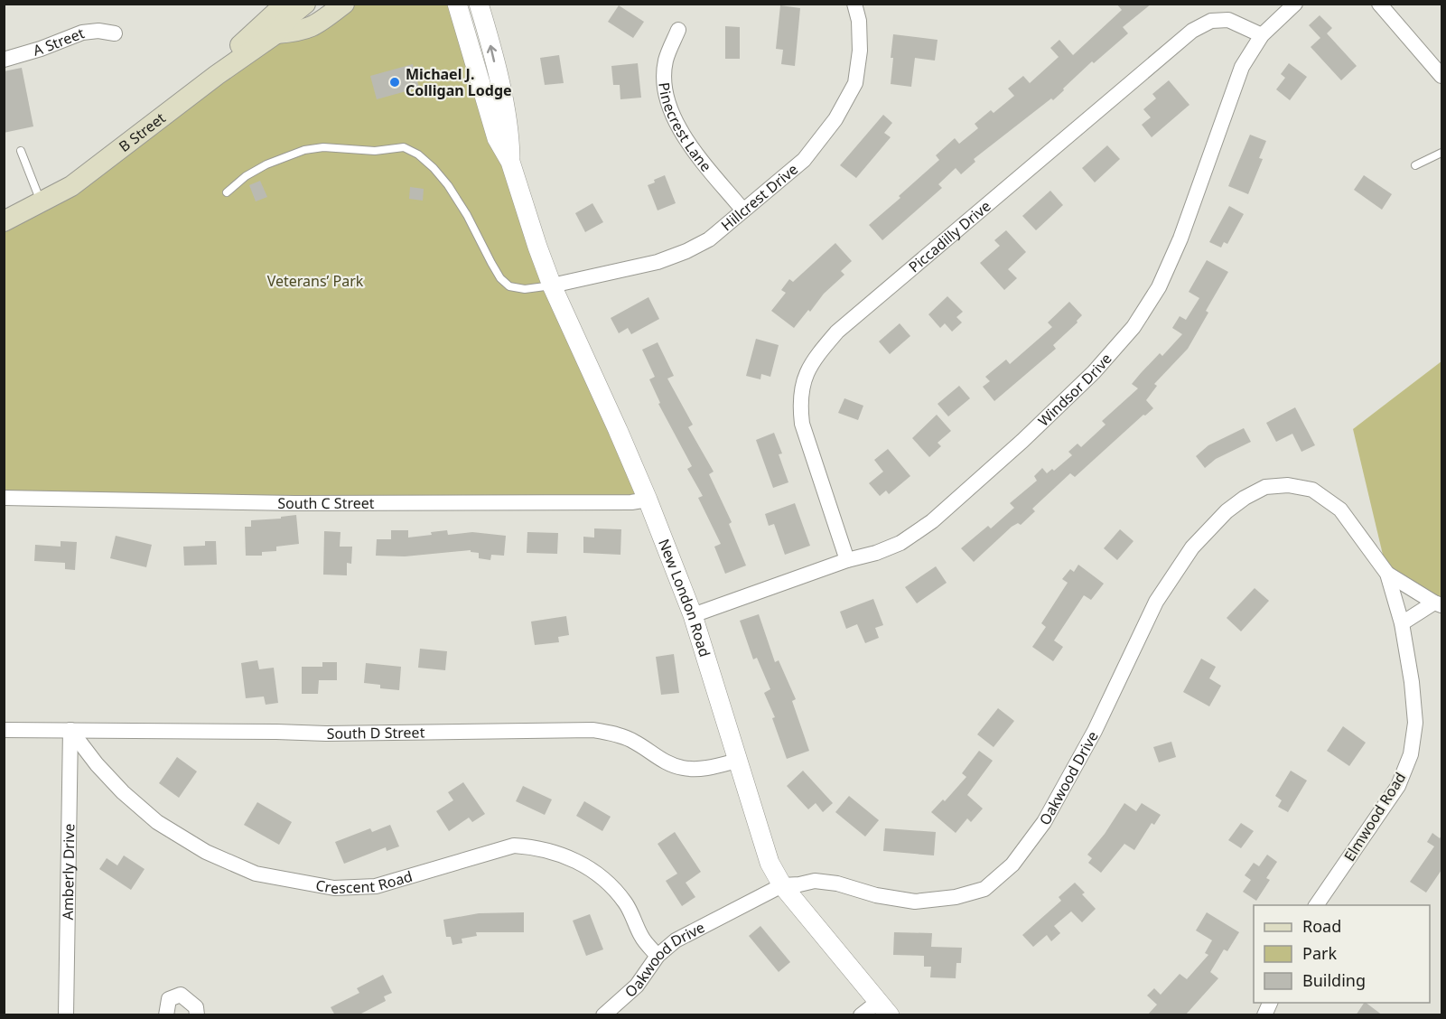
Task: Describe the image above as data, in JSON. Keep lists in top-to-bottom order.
{
  "streets": {
    "main road": ["B Street"],
    "street": [
      "A Street",
      "Pinecrest Lane",
      "Hillcrest Drive",
      "Piccadilly Drive",
      "Windsor Drive",
      "South C Street",
      "New London Road",
      "South D Street",
      "Oakwood Drive",
      "Elmwood Road",
      "Amberly Drive",
      "Crescent Road"
    ]
  },
  "crossings": [
    ["Pinecrest Lane", "Hillcrest Drive"],
    ["Hillcrest Drive", "New London Road"],
    ["Piccadilly Drive", "Windsor Drive"],
    ["Windsor Drive", "New London Road"],
    ["South C Street", "New London Road"],
    ["New London Road", "South D Street"],
    ["New London Road", "Oakwood Drive"],
    ["South D Street", "Amberly Drive"],
    ["South D Street", "Crescent Road"],
    ["Oakwood Drive", "Elmwood Road"],
    ["Oakwood Drive", "Crescent Road"],
    ["Amberly Drive", "Crescent Road"]
  ],
  "parks": ["Veterans’ Park"],
  "places": ["Michael J. Colligan Lodge"],
  "legend": ["Road", "Park", "Building"]
}
